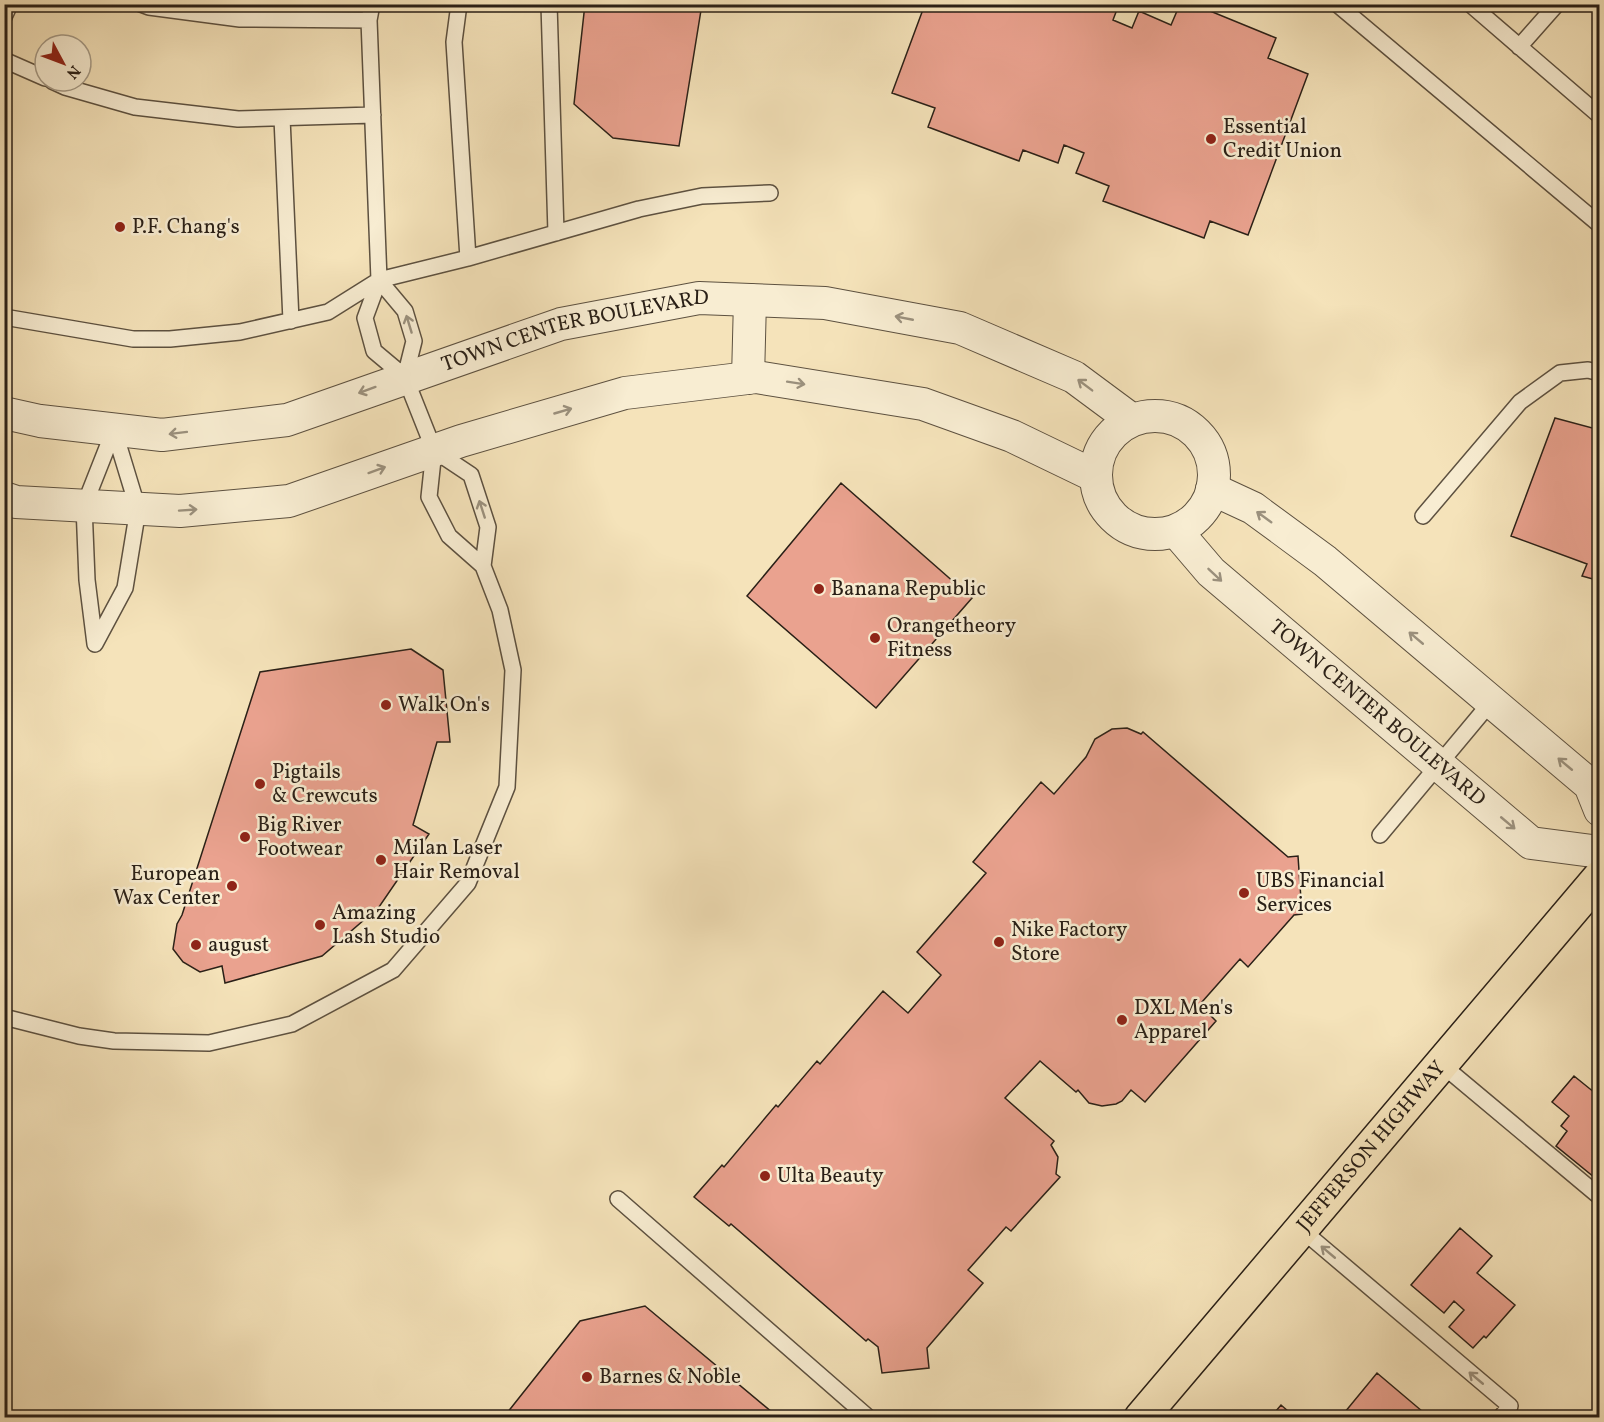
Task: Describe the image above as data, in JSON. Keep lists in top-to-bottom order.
{
  "streets": {
    "main road": ["JEFFERSON HIGHWAY"],
    "street": ["TOWN CENTER BOULEVARD"]
  },
  "places": [
    "Essential Credit Union",
    "P.F. Chang's",
    "Banana Republic",
    "Orangetheory Fitness",
    "Walk On's",
    "Pigtails & Crewcuts",
    "Big River Footwear",
    "Milan Laser Hair Removal",
    "European Wax Center",
    "UBS Financial Services",
    "Amazing Lash Studio",
    "Nike Factory Store",
    "august",
    "DXL Men's Apparel",
    "Ulta Beauty",
    "Barnes & Noble"
  ],
  "north": "bottom right"
}
